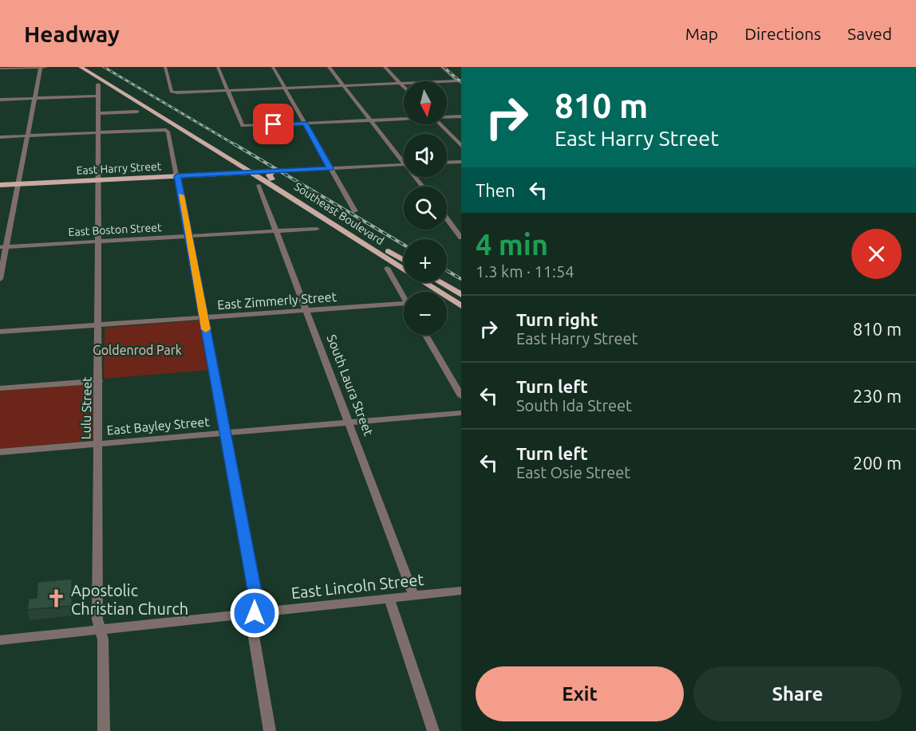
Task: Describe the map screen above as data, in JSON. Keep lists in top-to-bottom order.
{
  "streets": {
    "main road": ["East Harry Street", "Southeast Boulevard"],
    "street": [
      "East Boston Street",
      "East Zimmerly Street",
      "South Laura Street",
      "Lulu Street",
      "East Bayley Street",
      "East Lincoln Street"
    ]
  },
  "crossings": [
    ["East Harry Street", "Southeast Boulevard"],
    ["East Harry Street", "Lulu Street"],
    ["East Boston Street", "South Laura Street"],
    ["East Boston Street", "Lulu Street"],
    ["East Zimmerly Street", "South Laura Street"],
    ["East Zimmerly Street", "Lulu Street"],
    ["South Laura Street", "East Bayley Street"],
    ["South Laura Street", "East Lincoln Street"],
    ["Lulu Street", "East Bayley Street"],
    ["Lulu Street", "East Lincoln Street"]
  ],
  "parks": ["Goldenrod Park"],
  "places": {
    "church": ["Apostolic Christian Church"]
  },
  "north": "bottom",
  "page": {
    "header": "Headway",
    "nav": ["Map", "Directions", "Saved"],
    "turn": ["810 m", "East Harry Street"],
    "map_buttons": ["+", "−"],
    "then": "Then",
    "heading": ["4 min", "1.3 km · 11:54"],
    "list": [
      {
        "name": "Turn right",
        "note": "East Harry Street",
        "value": "810 m"
      },
      {
        "name": "Turn left",
        "note": "South Ida Street",
        "value": "230 m"
      },
      {
        "name": "Turn left",
        "note": "East Osie Street",
        "value": "200 m"
      }
    ],
    "buttons": ["Exit", "Share"]
  }
}
